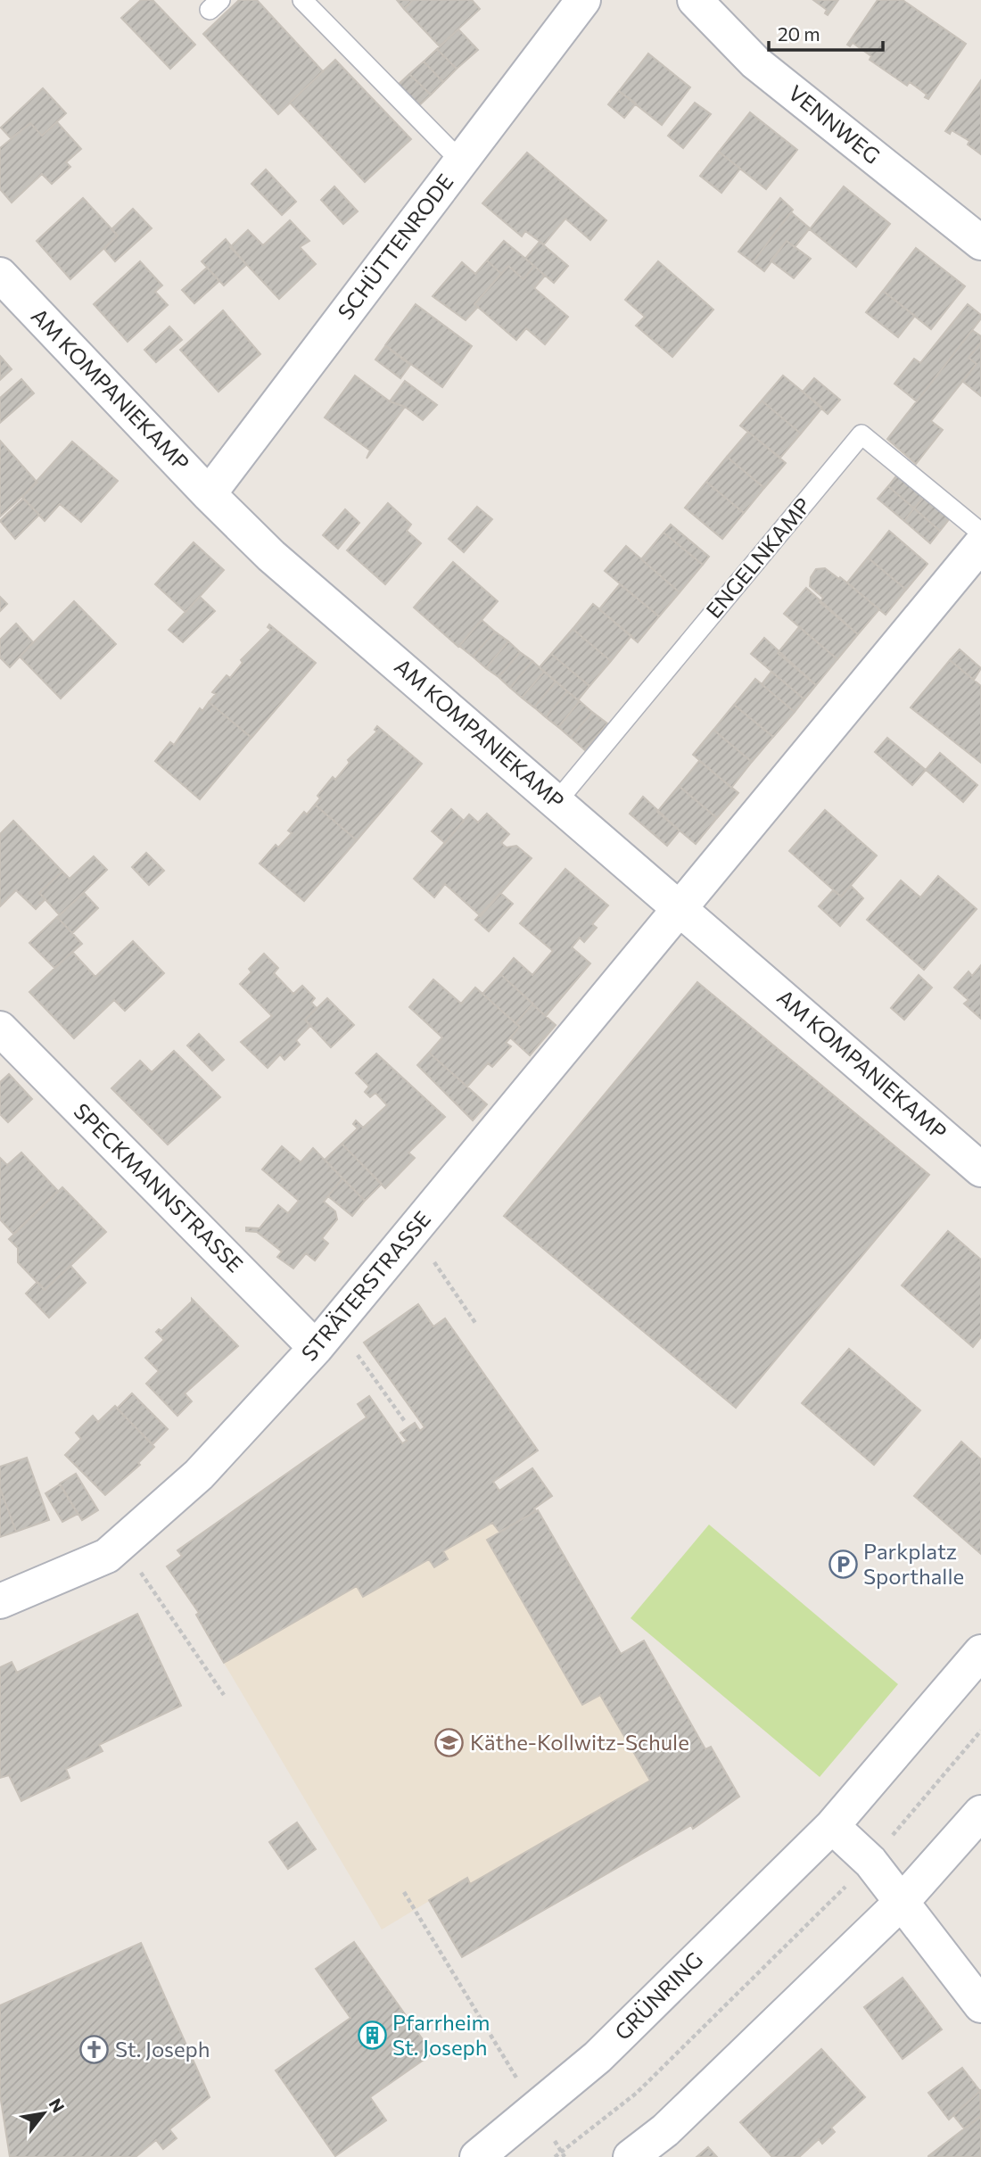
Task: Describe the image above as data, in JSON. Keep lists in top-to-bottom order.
{
  "streets": {
    "street": [
      "VENNWEG",
      "SCHÜTTENRODE",
      "AM KOMPANIEKAMP",
      "SPECKMANNSTRASSE",
      "STRÄTERSTRASSE",
      "GRÜNRING"
    ],
    "lane": ["ENGELNKAMP"]
  },
  "crossings": [
    ["SCHÜTTENRODE", "AM KOMPANIEKAMP"],
    ["AM KOMPANIEKAMP", "ENGELNKAMP"],
    ["AM KOMPANIEKAMP", "STRÄTERSTRASSE"],
    ["SPECKMANNSTRASSE", "STRÄTERSTRASSE"]
  ],
  "places": {
    "parking": ["Parkplatz Sporthalle"],
    "school or university": ["Käthe-Kollwitz-Schule"],
    "building": ["Pfarrheim St. Joseph"],
    "church": ["St. Joseph"]
  },
  "scale_bar": "20 m",
  "north": "top right"
}
